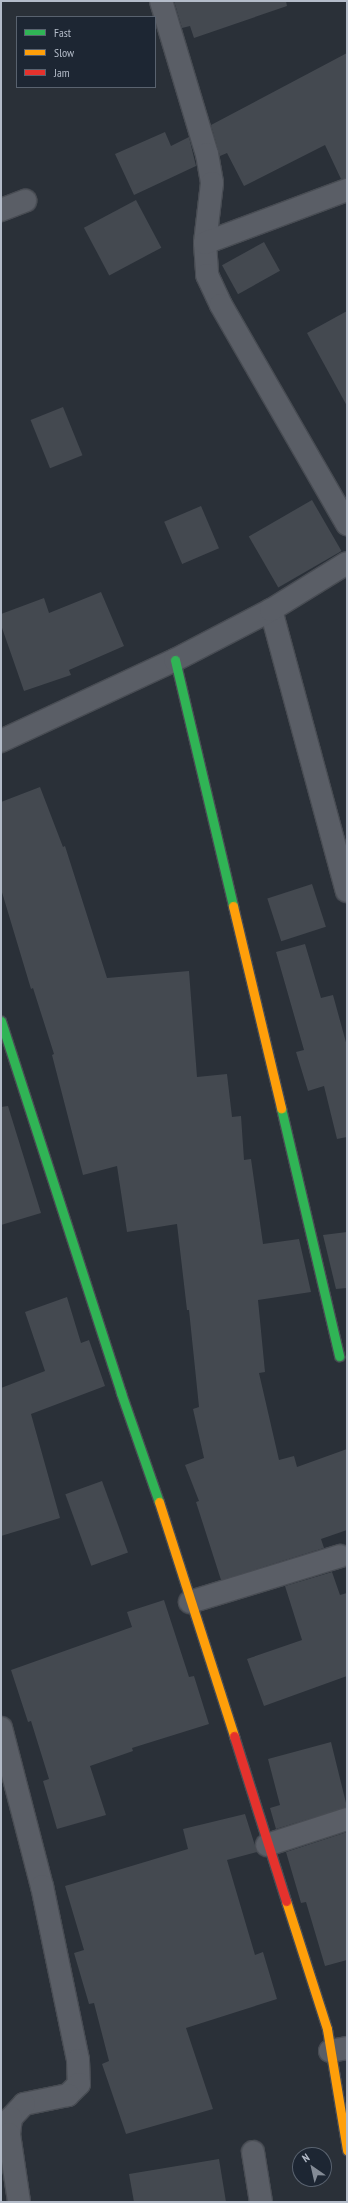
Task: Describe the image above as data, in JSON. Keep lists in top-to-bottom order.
{
  "legend": ["Fast", "Slow", "Jam"],
  "north": "top left"
}
